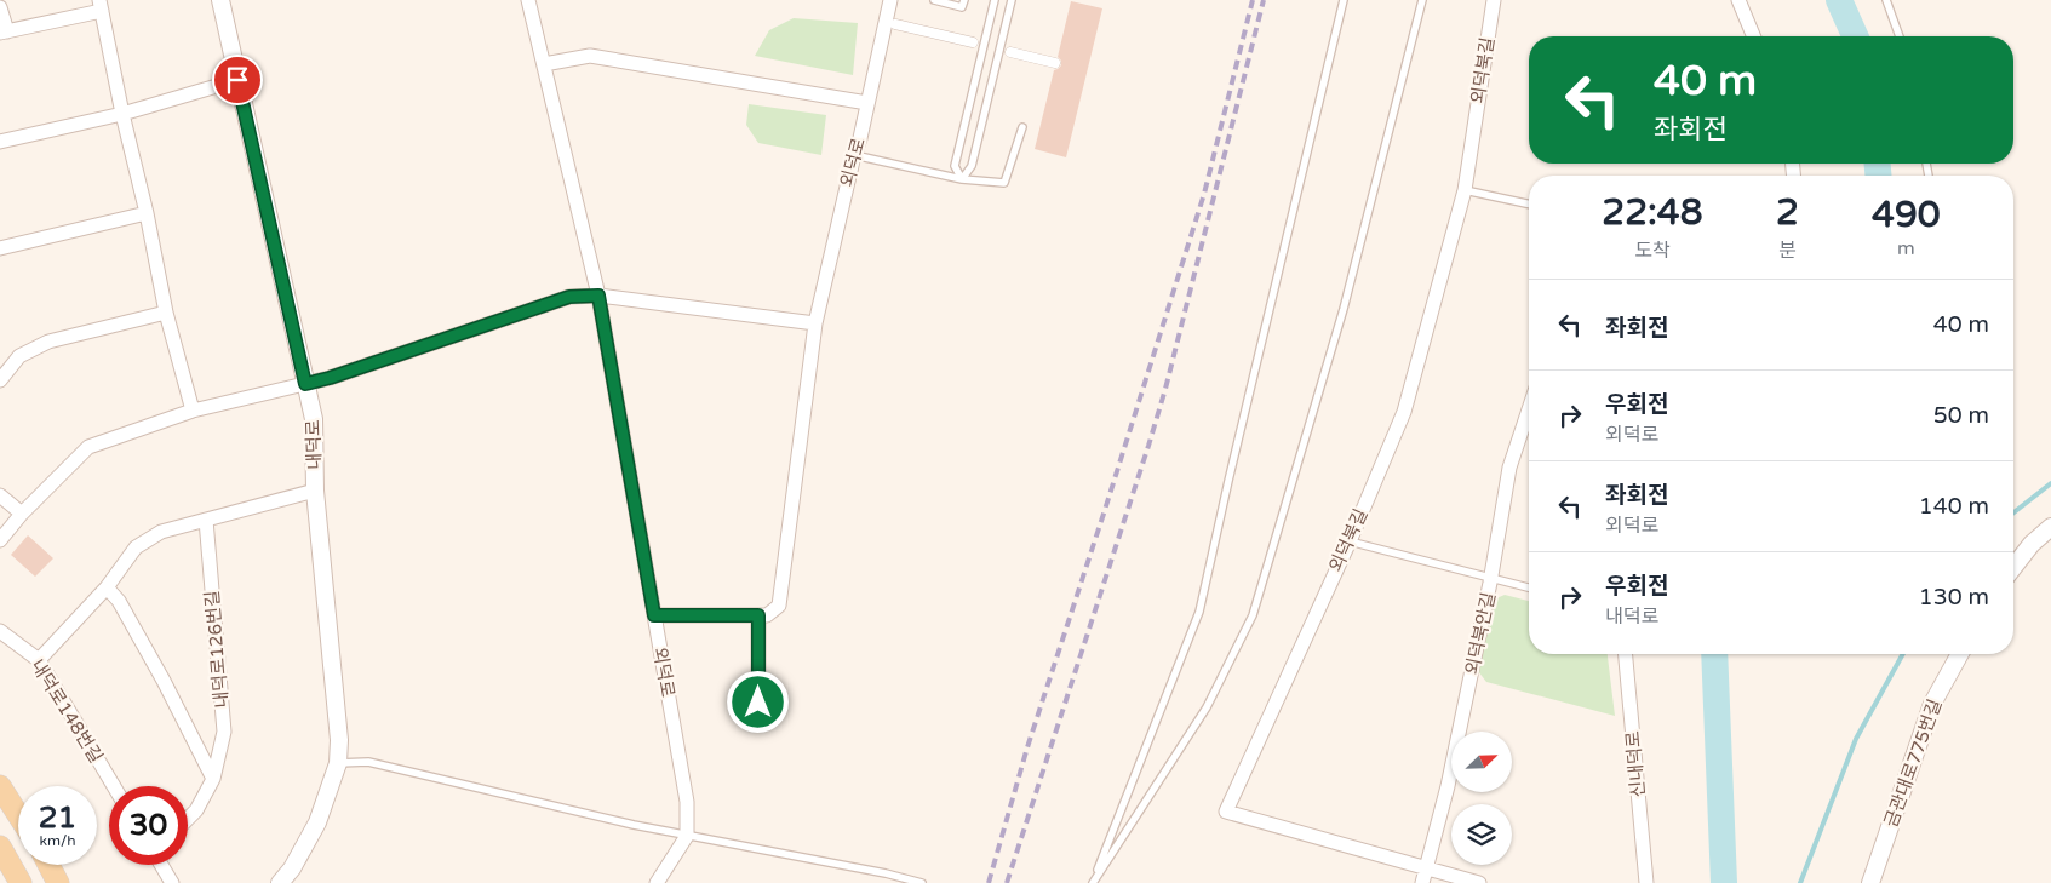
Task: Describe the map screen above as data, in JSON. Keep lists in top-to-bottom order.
{
  "streets": {
    "street": [
      "외덕북길",
      "외덕로",
      "내덕로",
      "외덕북안길",
      "내덕로126번길",
      "내덕로148번길",
      "금관대로775번길",
      "신내덕로"
    ]
  },
  "crossings": [
    ["외덕북길", "외덕북안길"]
  ],
  "north": "top right",
  "page": {
    "turn": ["40 m", "좌회전"],
    "eta": [
      "22:48",
      "도착",
      "2",
      "분",
      "490",
      "m"
    ],
    "list": [
      {
        "name": "좌회전",
        "value": "40 m"
      },
      {
        "name": "우회전",
        "note": "외덕로",
        "value": "50 m"
      },
      {
        "name": "좌회전",
        "note": "외덕로",
        "value": "140 m"
      },
      {
        "name": "우회전",
        "note": "내덕로",
        "value": "130 m"
      }
    ],
    "speed": "21 km/h",
    "limit": "30"
  }
}
